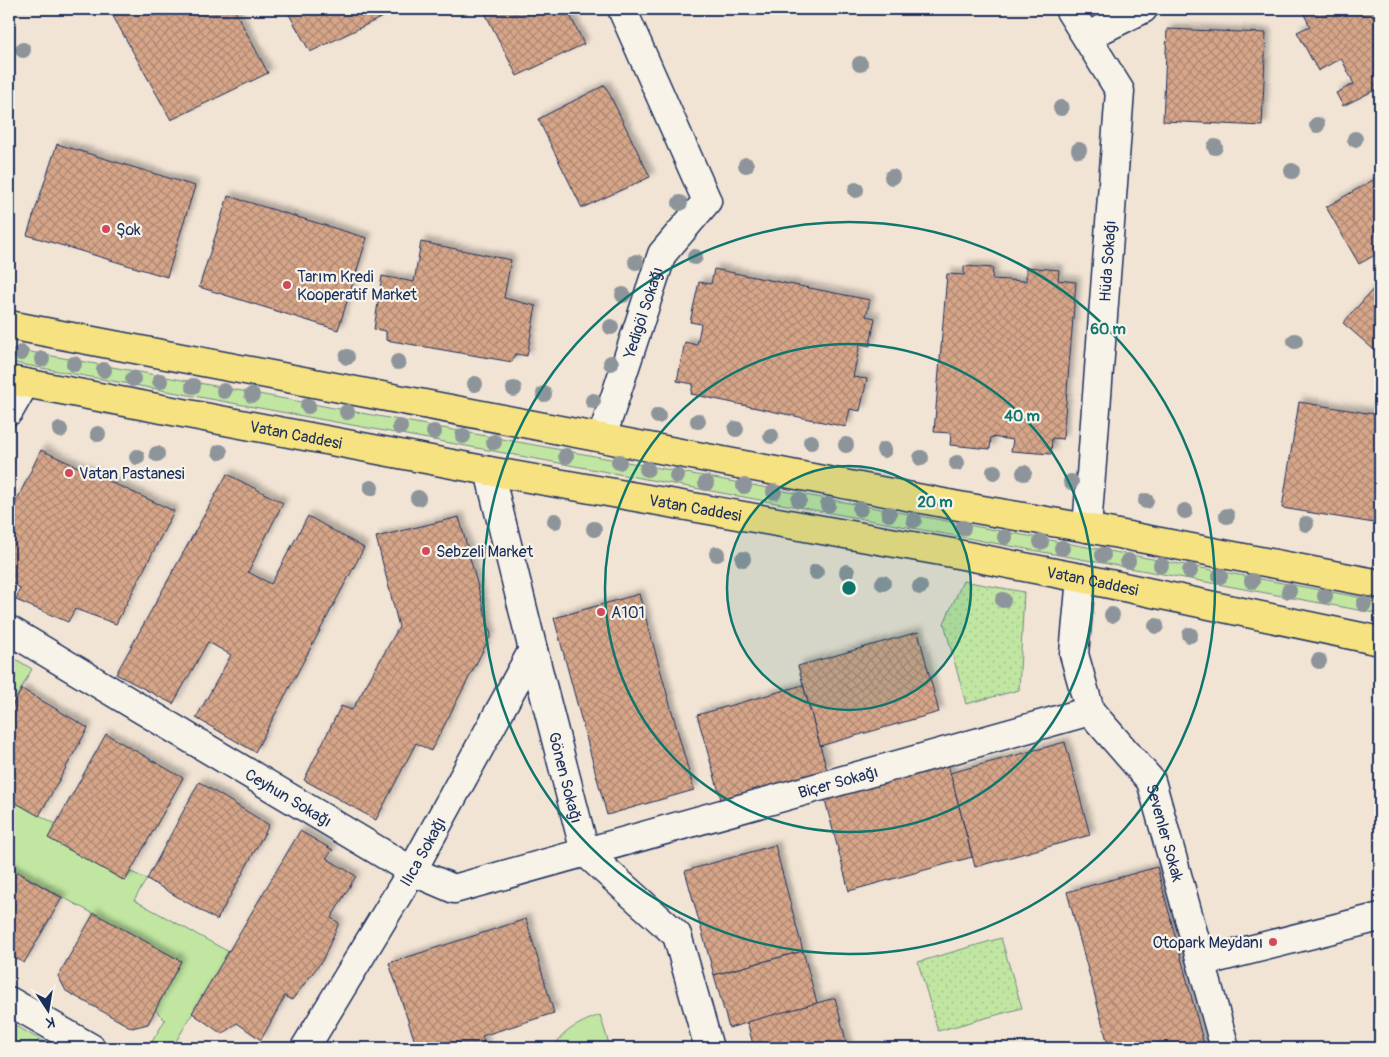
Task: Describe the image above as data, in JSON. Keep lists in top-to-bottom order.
{
  "streets": {
    "main road": ["Vatan Caddesi"],
    "street": [
      "Hüda Sokağı",
      "Yedigöl Sokağı",
      "Gönen Sokağı",
      "Biçer Sokağı",
      "Ceyhun Sokağı",
      "Sevenler Sokak",
      "Ilıca Sokağı"
    ]
  },
  "crossings": [
    ["Vatan Caddesi", "Gönen Sokağı"],
    ["Vatan Caddesi", "Sevenler Sokak"],
    ["Gönen Sokağı", "Biçer Sokağı"],
    ["Gönen Sokağı", "Ceyhun Sokağı"],
    ["Gönen Sokağı", "Ilıca Sokağı"],
    ["Biçer Sokağı", "Ceyhun Sokağı"],
    ["Biçer Sokağı", "Sevenler Sokak"],
    ["Ceyhun Sokağı", "Ilıca Sokağı"]
  ],
  "places": [
    "Şok",
    "Tarım Kredi Kooperatif Market",
    "Vatan Pastanesi",
    "Sebzeli Market",
    "A101",
    "Otopark Meydanı"
  ],
  "north": "bottom",
  "rings": ["60 m", "40 m", "20 m"]
}
